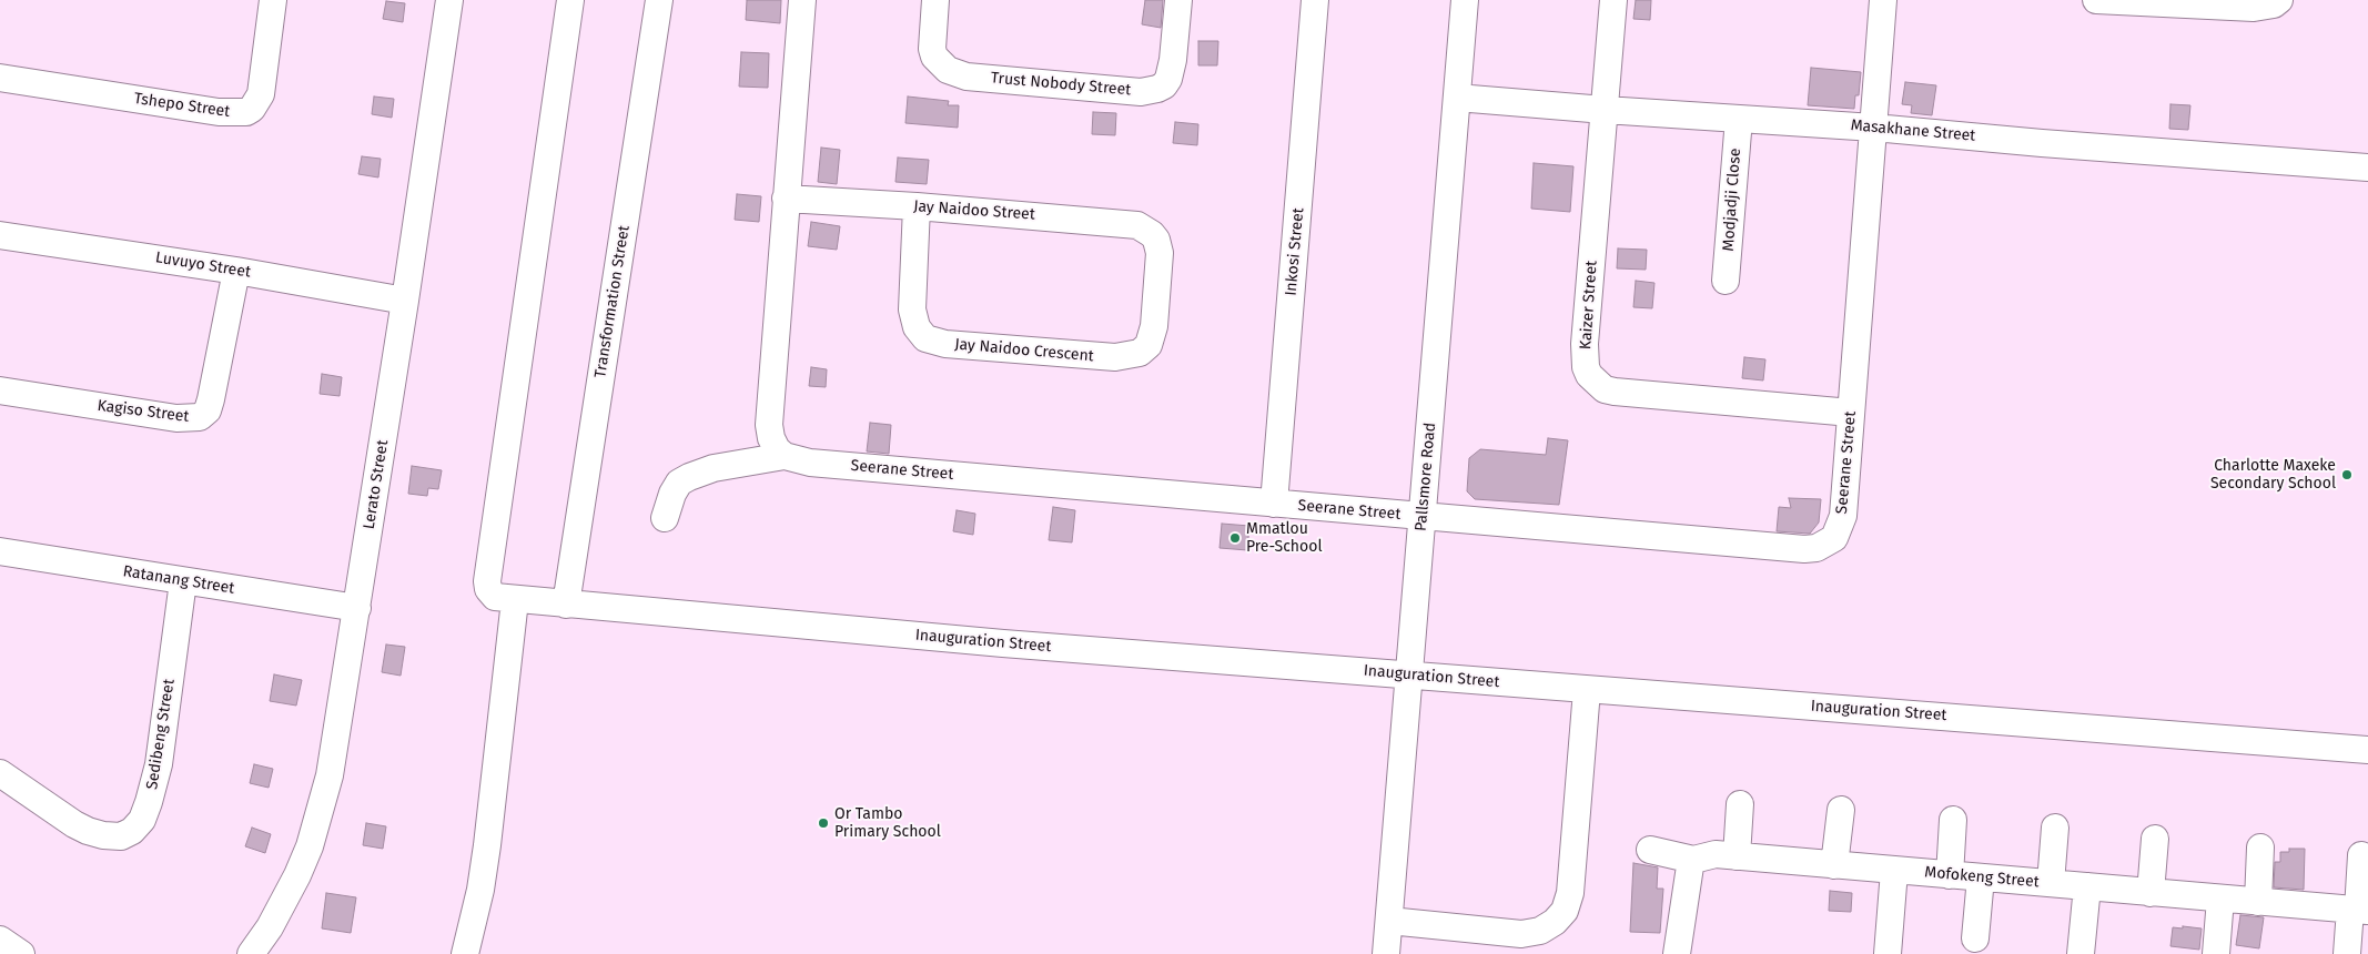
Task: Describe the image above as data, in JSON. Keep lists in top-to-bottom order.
{
  "streets": {
    "street": [
      "Trust Nobody Street",
      "Tshepo Street",
      "Masakhane Street",
      "Modjadji Close",
      "Jay Naidoo Street",
      "Inkosi Street",
      "Luvuyo Street",
      "Transformation Street",
      "Kaizer Street",
      "Jay Naidoo Crescent",
      "Kagiso Street",
      "Seerane Street",
      "Pallsmore Road",
      "Lerato Street",
      "Ratanang Street",
      "Inauguration Street",
      "Sedibeng Street",
      "Mofokeng Street"
    ]
  },
  "crossings": [
    ["Masakhane Street", "Modjadji Close"],
    ["Masakhane Street", "Kaizer Street"],
    ["Masakhane Street", "Seerane Street"],
    ["Masakhane Street", "Pallsmore Road"],
    ["Jay Naidoo Street", "Jay Naidoo Crescent"],
    ["Inkosi Street", "Seerane Street"],
    ["Luvuyo Street", "Kagiso Street"],
    ["Luvuyo Street", "Lerato Street"],
    ["Transformation Street", "Inauguration Street"],
    ["Kaizer Street", "Seerane Street"],
    ["Seerane Street", "Pallsmore Road"],
    ["Pallsmore Road", "Inauguration Street"],
    ["Lerato Street", "Ratanang Street"],
    ["Ratanang Street", "Sedibeng Street"]
  ],
  "places": ["Charlotte Maxeke Secondary School", "Mmatlou Pre-School", "Or Tambo Primary School"]
}
